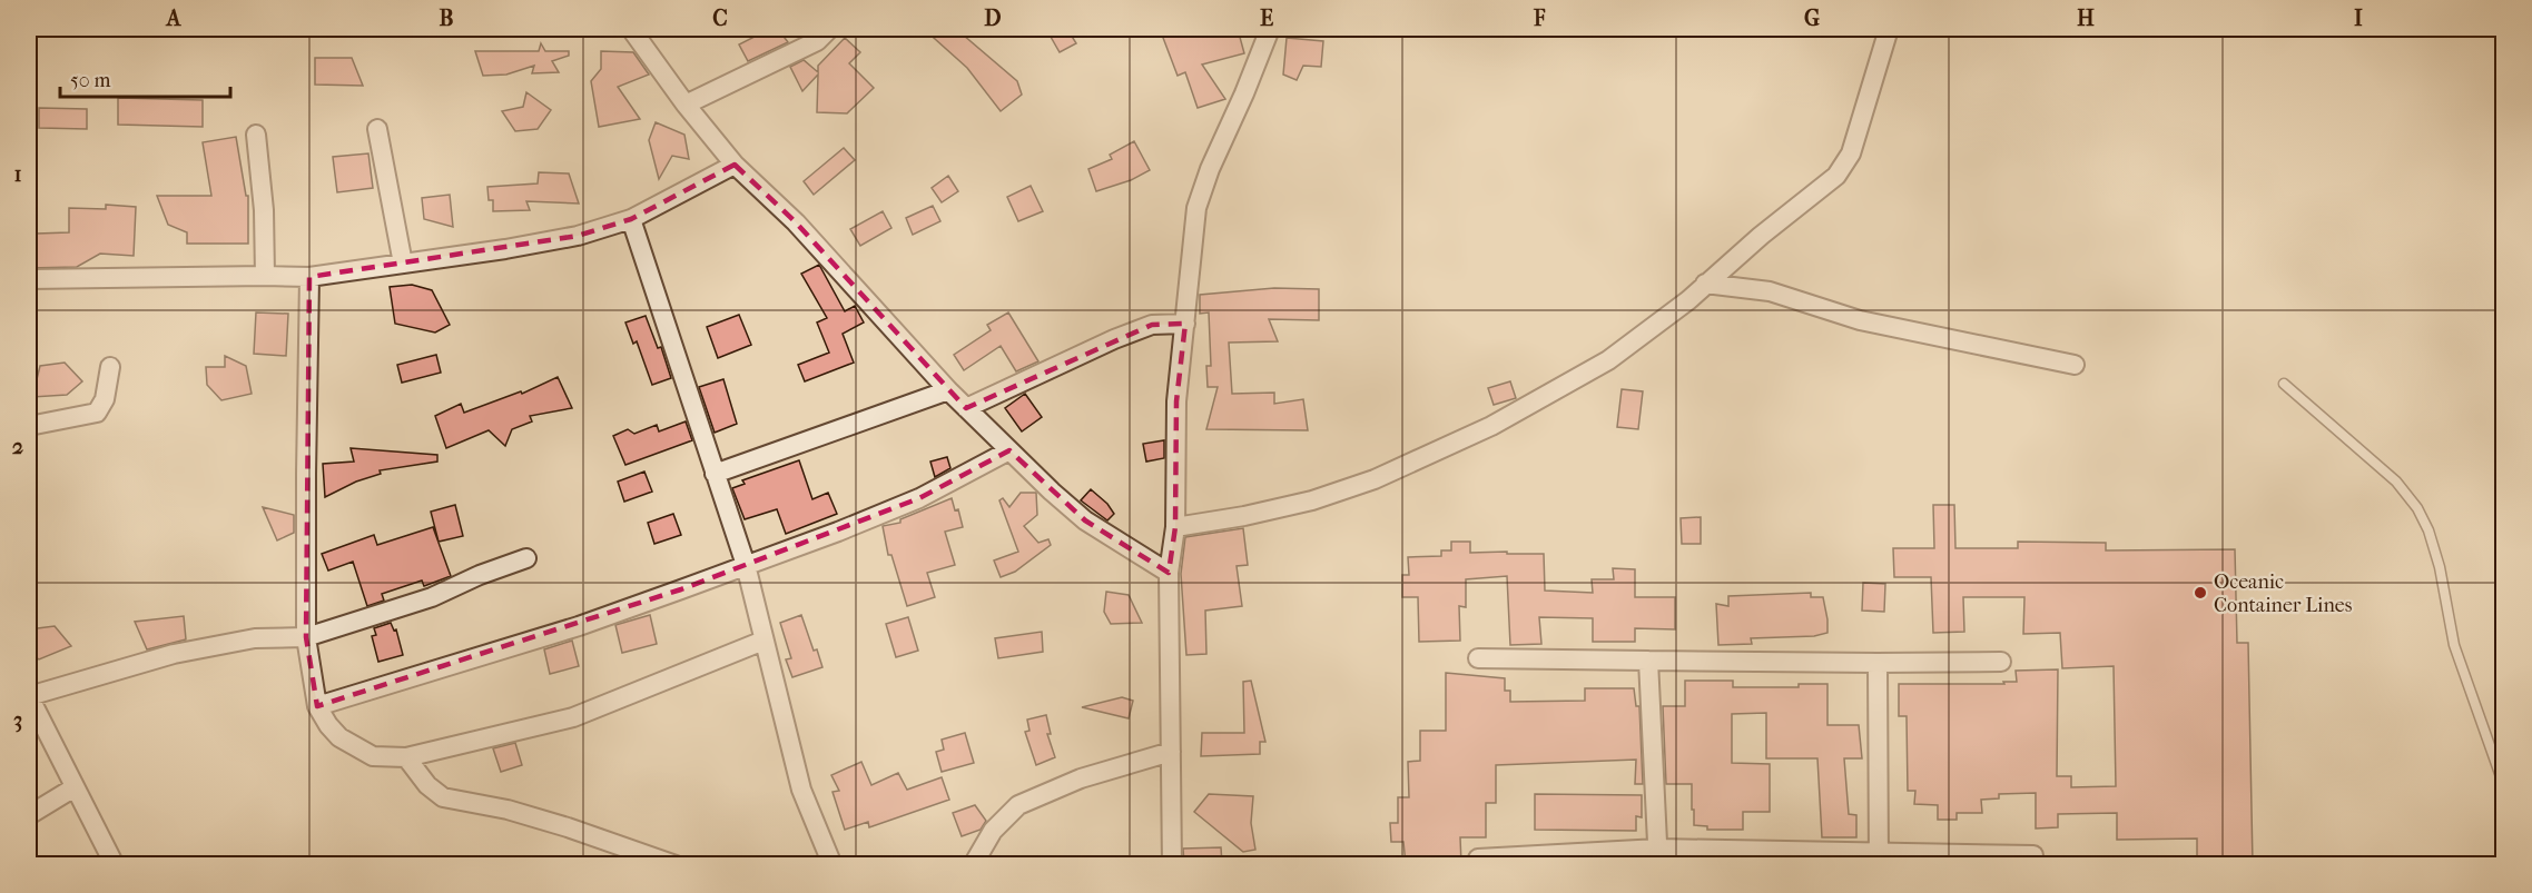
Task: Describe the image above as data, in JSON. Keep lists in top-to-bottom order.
{
  "places": ["Oceanic Container Lines"],
  "scale_bar": "50 m",
  "grid": {
    "columns": [
      "A",
      "B",
      "C",
      "D",
      "E",
      "F",
      "G",
      "H",
      "I"
    ],
    "rows": ["1", "2", "3"]
  }
}
